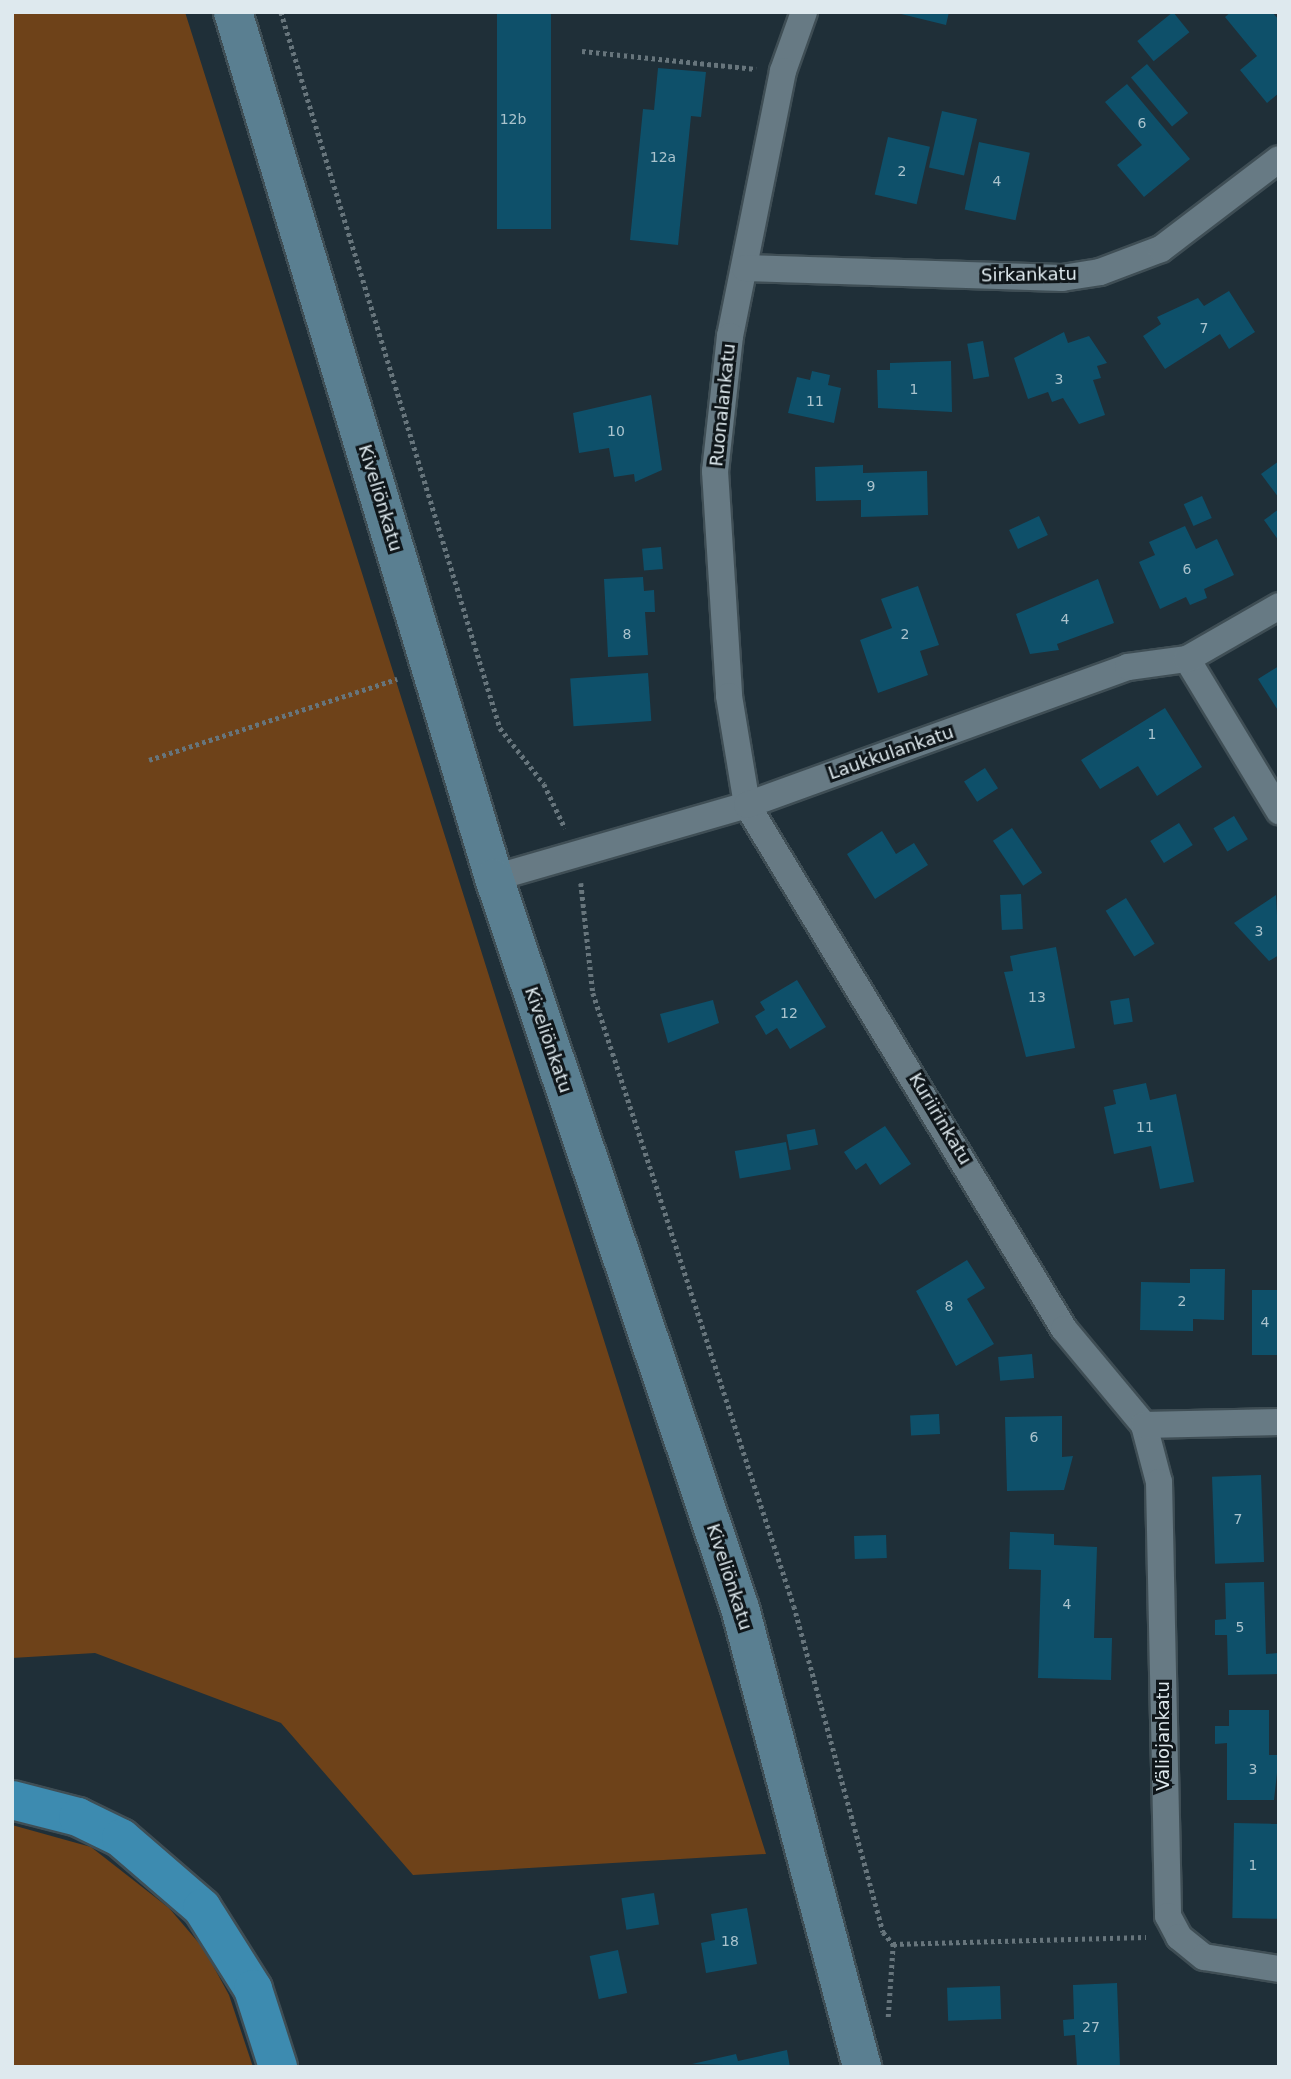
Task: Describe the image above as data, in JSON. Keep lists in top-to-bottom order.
{
  "streets": {
    "main road": ["Kiveliönkatu"],
    "street": [
      "Sirkankatu",
      "Ruonalankatu",
      "Laukkulankatu",
      "Kuriirinkatu",
      "Väliojankatu"
    ]
  },
  "crossings": [
    ["Sirkankatu", "Ruonalankatu"],
    ["Ruonalankatu", "Laukkulankatu"],
    ["Ruonalankatu", "Kuriirinkatu"],
    ["Kiveliönkatu", "Laukkulankatu"],
    ["Laukkulankatu", "Kuriirinkatu"],
    ["Kuriirinkatu", "Väliojankatu"]
  ],
  "house_numbers": [
    "12b",
    "6",
    "12a",
    "2",
    "4",
    "7",
    "3",
    "1",
    "11",
    "10",
    "9",
    "6",
    "4",
    "8",
    "2",
    "1",
    "3",
    "13",
    "12",
    "11",
    "2",
    "8",
    "4",
    "6",
    "7",
    "4",
    "5",
    "3",
    "1",
    "18",
    "27"
  ]
}
